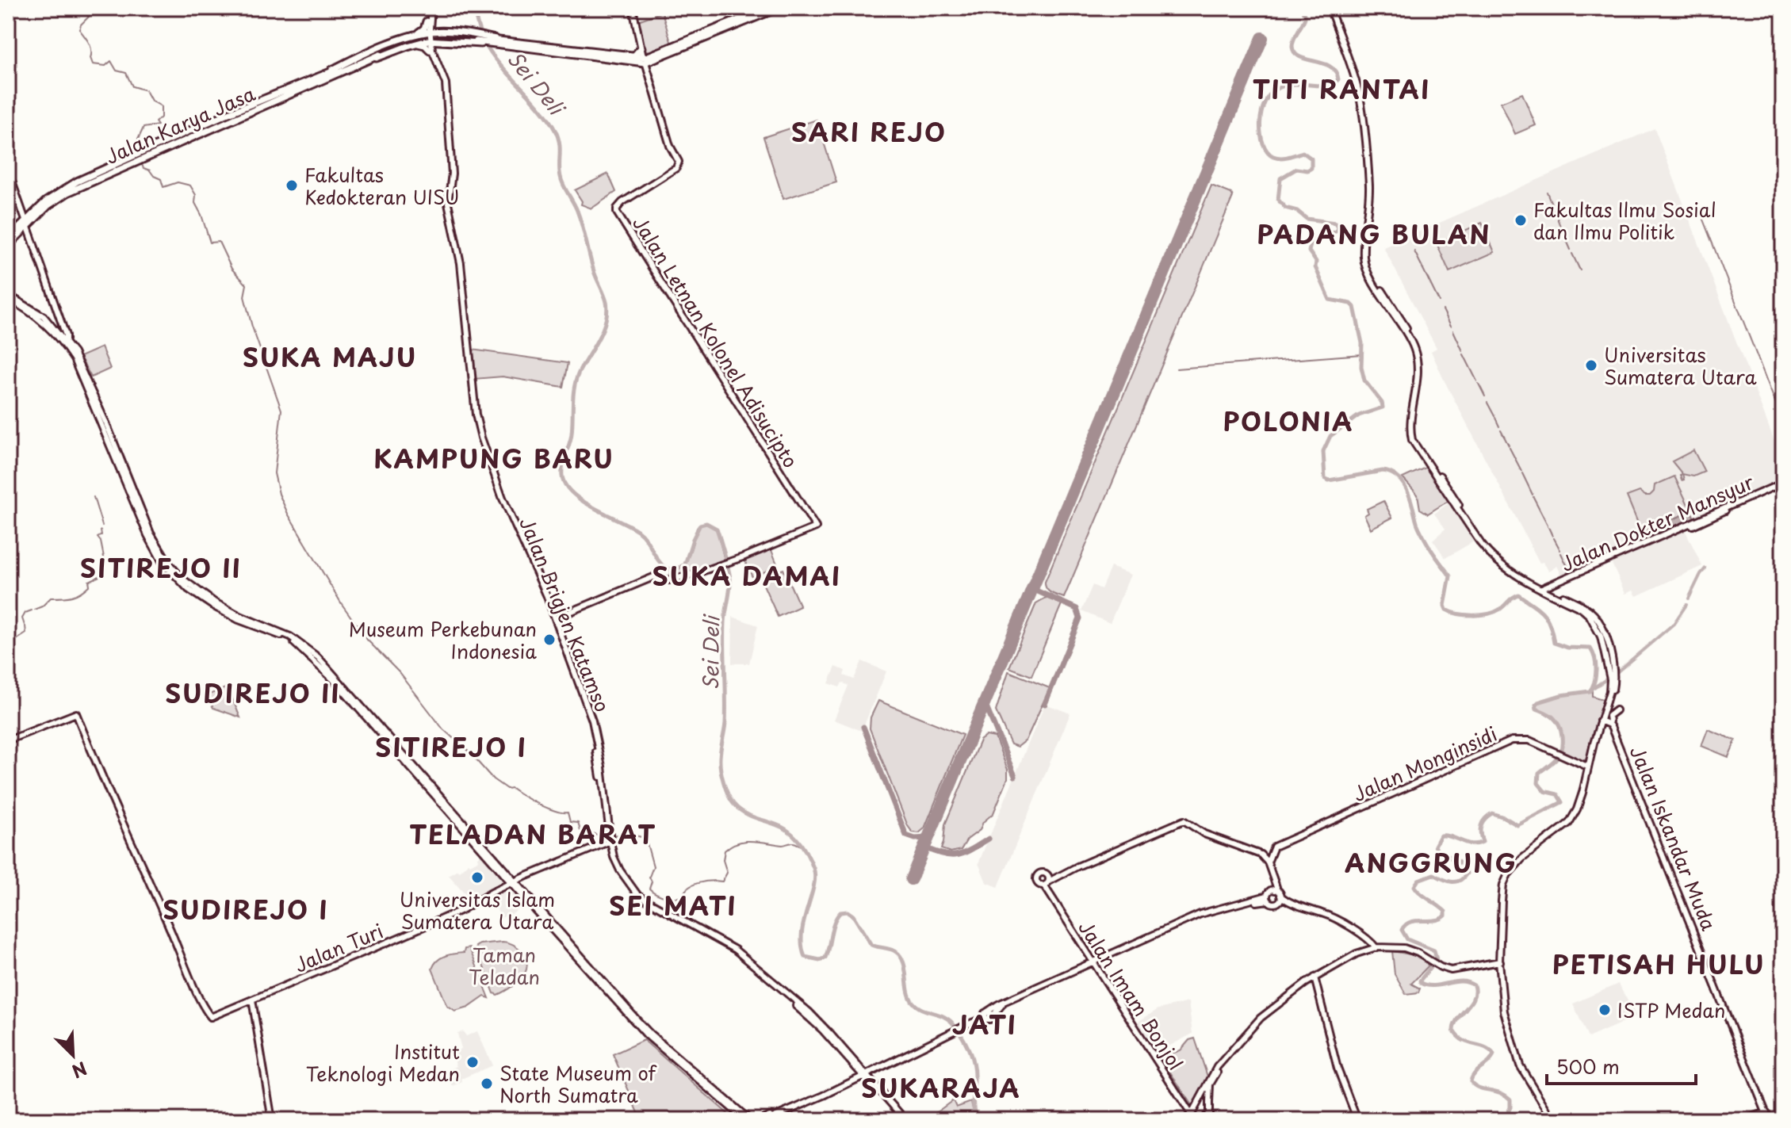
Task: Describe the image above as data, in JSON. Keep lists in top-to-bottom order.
{
  "streets": {
    "highway": ["Jalan Karya Jasa"],
    "main road": [
      "Jalan Letnan Kolonel Adisucipto",
      "Jalan Dokter Mansyur",
      "Jalan Brigjen Katamso",
      "Jalan Monginsidi",
      "Jalan Iskandar Muda",
      "Jalan Turi",
      "Jalan Imam Bonjol"
    ]
  },
  "crossings": [
    ["Jalan Letnan Kolonel Adisucipto", "Jalan Brigjen Katamso"],
    ["Jalan Brigjen Katamso", "Jalan Turi"],
    ["Jalan Monginsidi", "Jalan Imam Bonjol"]
  ],
  "districts": [
    "TITI RANTAI",
    "SARI REJO",
    "PADANG BULAN",
    "SUKA MAJU",
    "POLONIA",
    "KAMPUNG BARU",
    "SITIREJO II",
    "SUKA DAMAI",
    "SUDIREJO II",
    "SITIREJO I",
    "TELADAN BARAT",
    "ANGGRUNG",
    "SEI MATI",
    "SUDIREJO I",
    "PETISAH HULU",
    "JATI",
    "SUKARAJA"
  ],
  "water": ["Sei Deli"],
  "parks": ["Taman Teladan"],
  "places": [
    "Fakultas Kedokteran UISU",
    "Fakultas Ilmu Sosial dan Ilmu Politik",
    "Universitas Sumatera Utara",
    "Museum Perkebunan Indonesia",
    "Universitas Islam Sumatera Utara",
    "ISTP Medan",
    "Institut Teknologi Medan",
    "State Museum of North Sumatra"
  ],
  "scale_bar": "500 m",
  "north": "bottom right"
}
